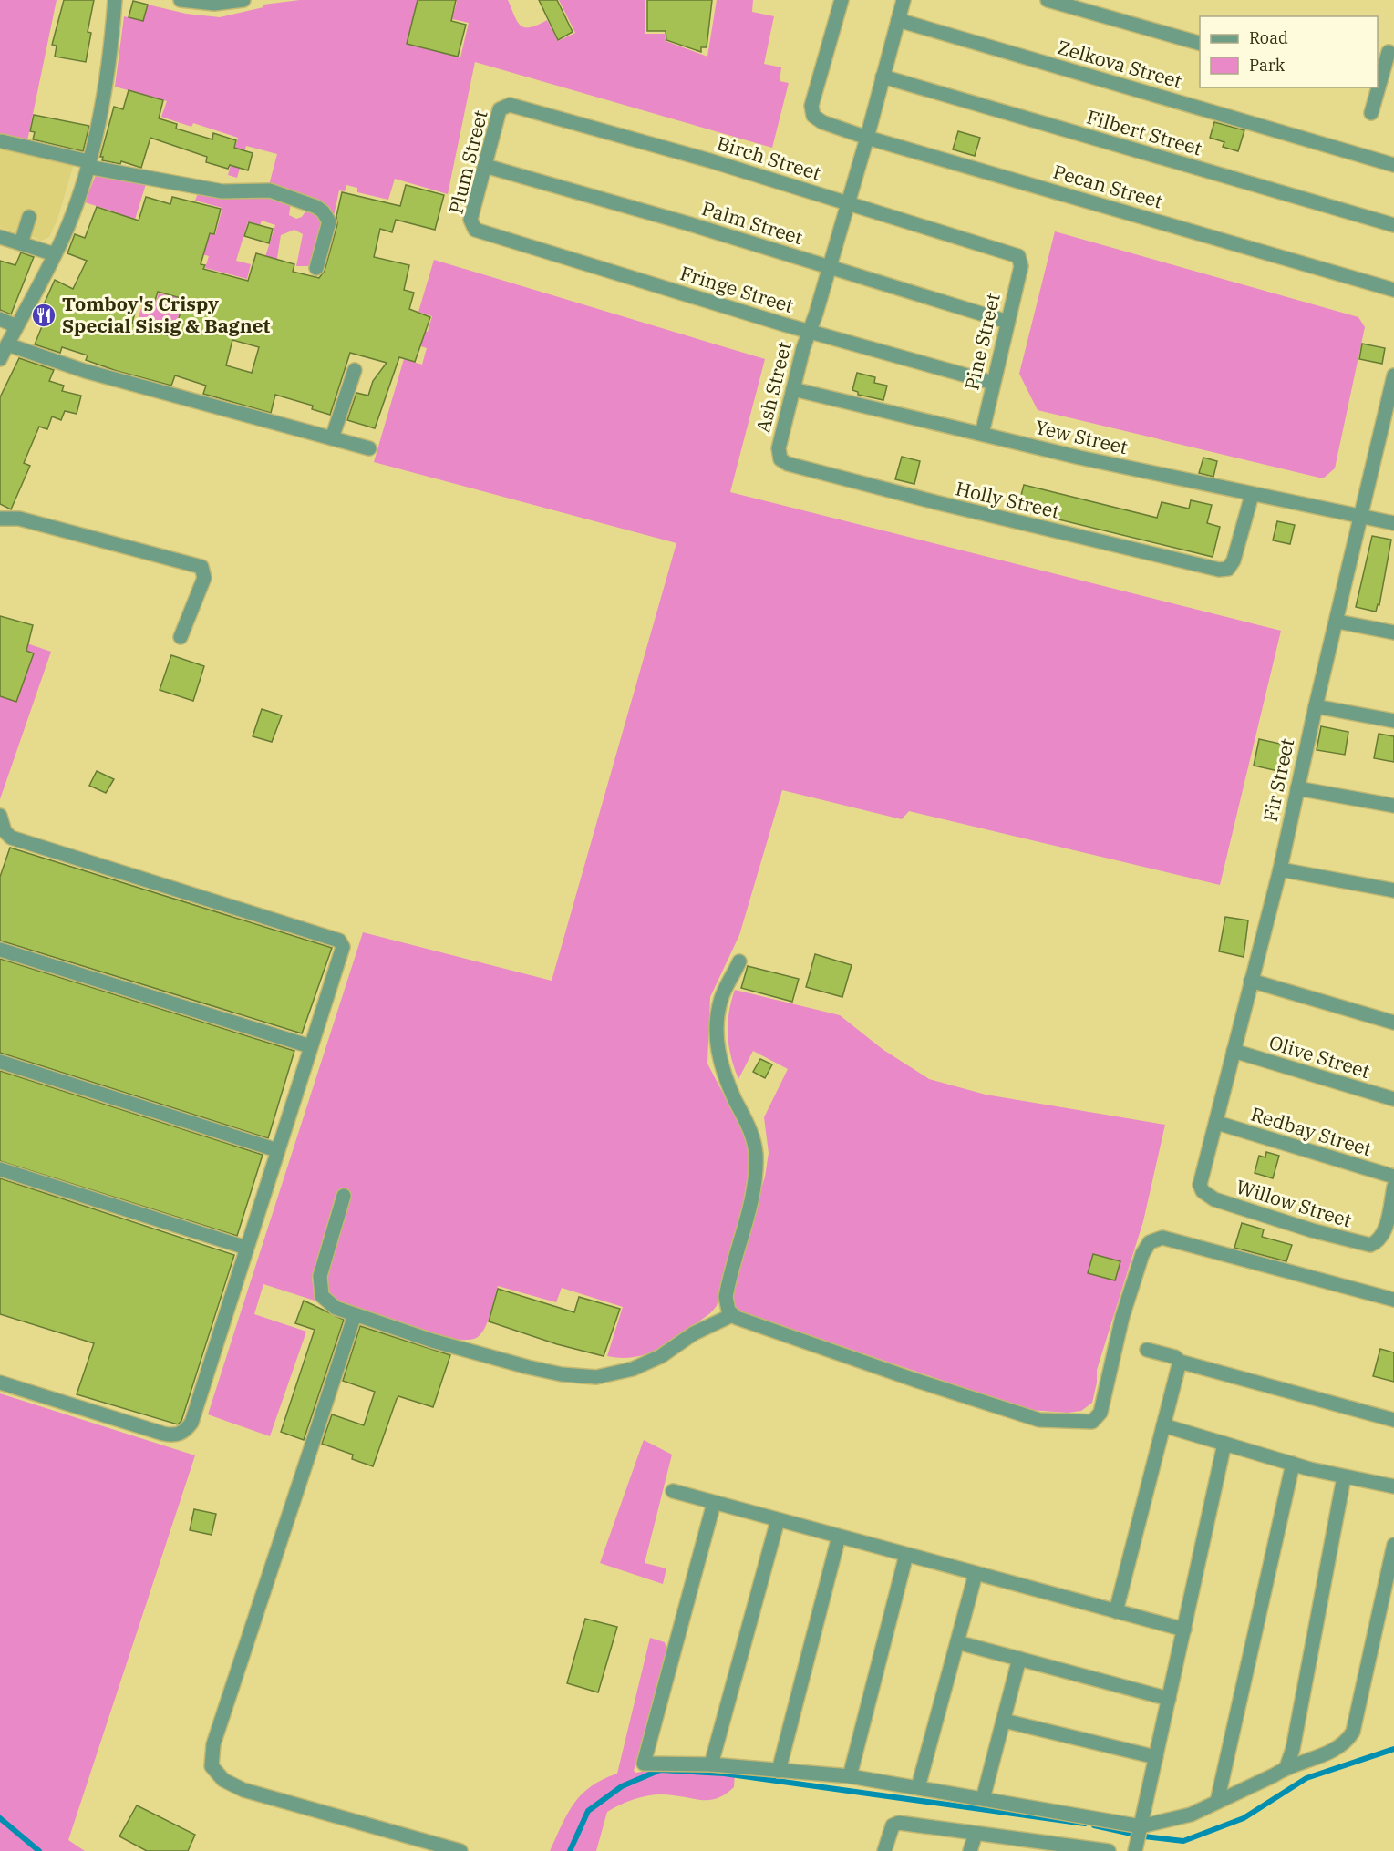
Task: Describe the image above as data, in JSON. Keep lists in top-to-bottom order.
{
  "streets": {
    "street": [
      "Zelkova Street",
      "Filbert Street",
      "Birch Street",
      "Plum Street",
      "Pecan Street",
      "Palm Street",
      "Fringe Street",
      "Pine Street",
      "Ash Street",
      "Yew Street",
      "Holly Street",
      "Fir Street",
      "Olive Street",
      "Redbay Street",
      "Willow Street"
    ]
  },
  "crossings": [
    ["Zelkova Street", "Ash Street"],
    ["Filbert Street", "Ash Street"],
    ["Birch Street", "Plum Street"],
    ["Birch Street", "Pine Street"],
    ["Birch Street", "Ash Street"],
    ["Plum Street", "Palm Street"],
    ["Plum Street", "Fringe Street"],
    ["Pecan Street", "Ash Street"],
    ["Palm Street", "Pine Street"],
    ["Palm Street", "Ash Street"],
    ["Fringe Street", "Pine Street"],
    ["Fringe Street", "Ash Street"],
    ["Pine Street", "Yew Street"],
    ["Ash Street", "Yew Street"],
    ["Ash Street", "Holly Street"],
    ["Yew Street", "Holly Street"],
    ["Yew Street", "Fir Street"],
    ["Fir Street", "Olive Street"],
    ["Fir Street", "Redbay Street"],
    ["Fir Street", "Willow Street"]
  ],
  "places": {
    "restaurant": ["Tomboy's Crispy Special Sisig & Bagnet"]
  },
  "legend": ["Road", "Park"]
}
